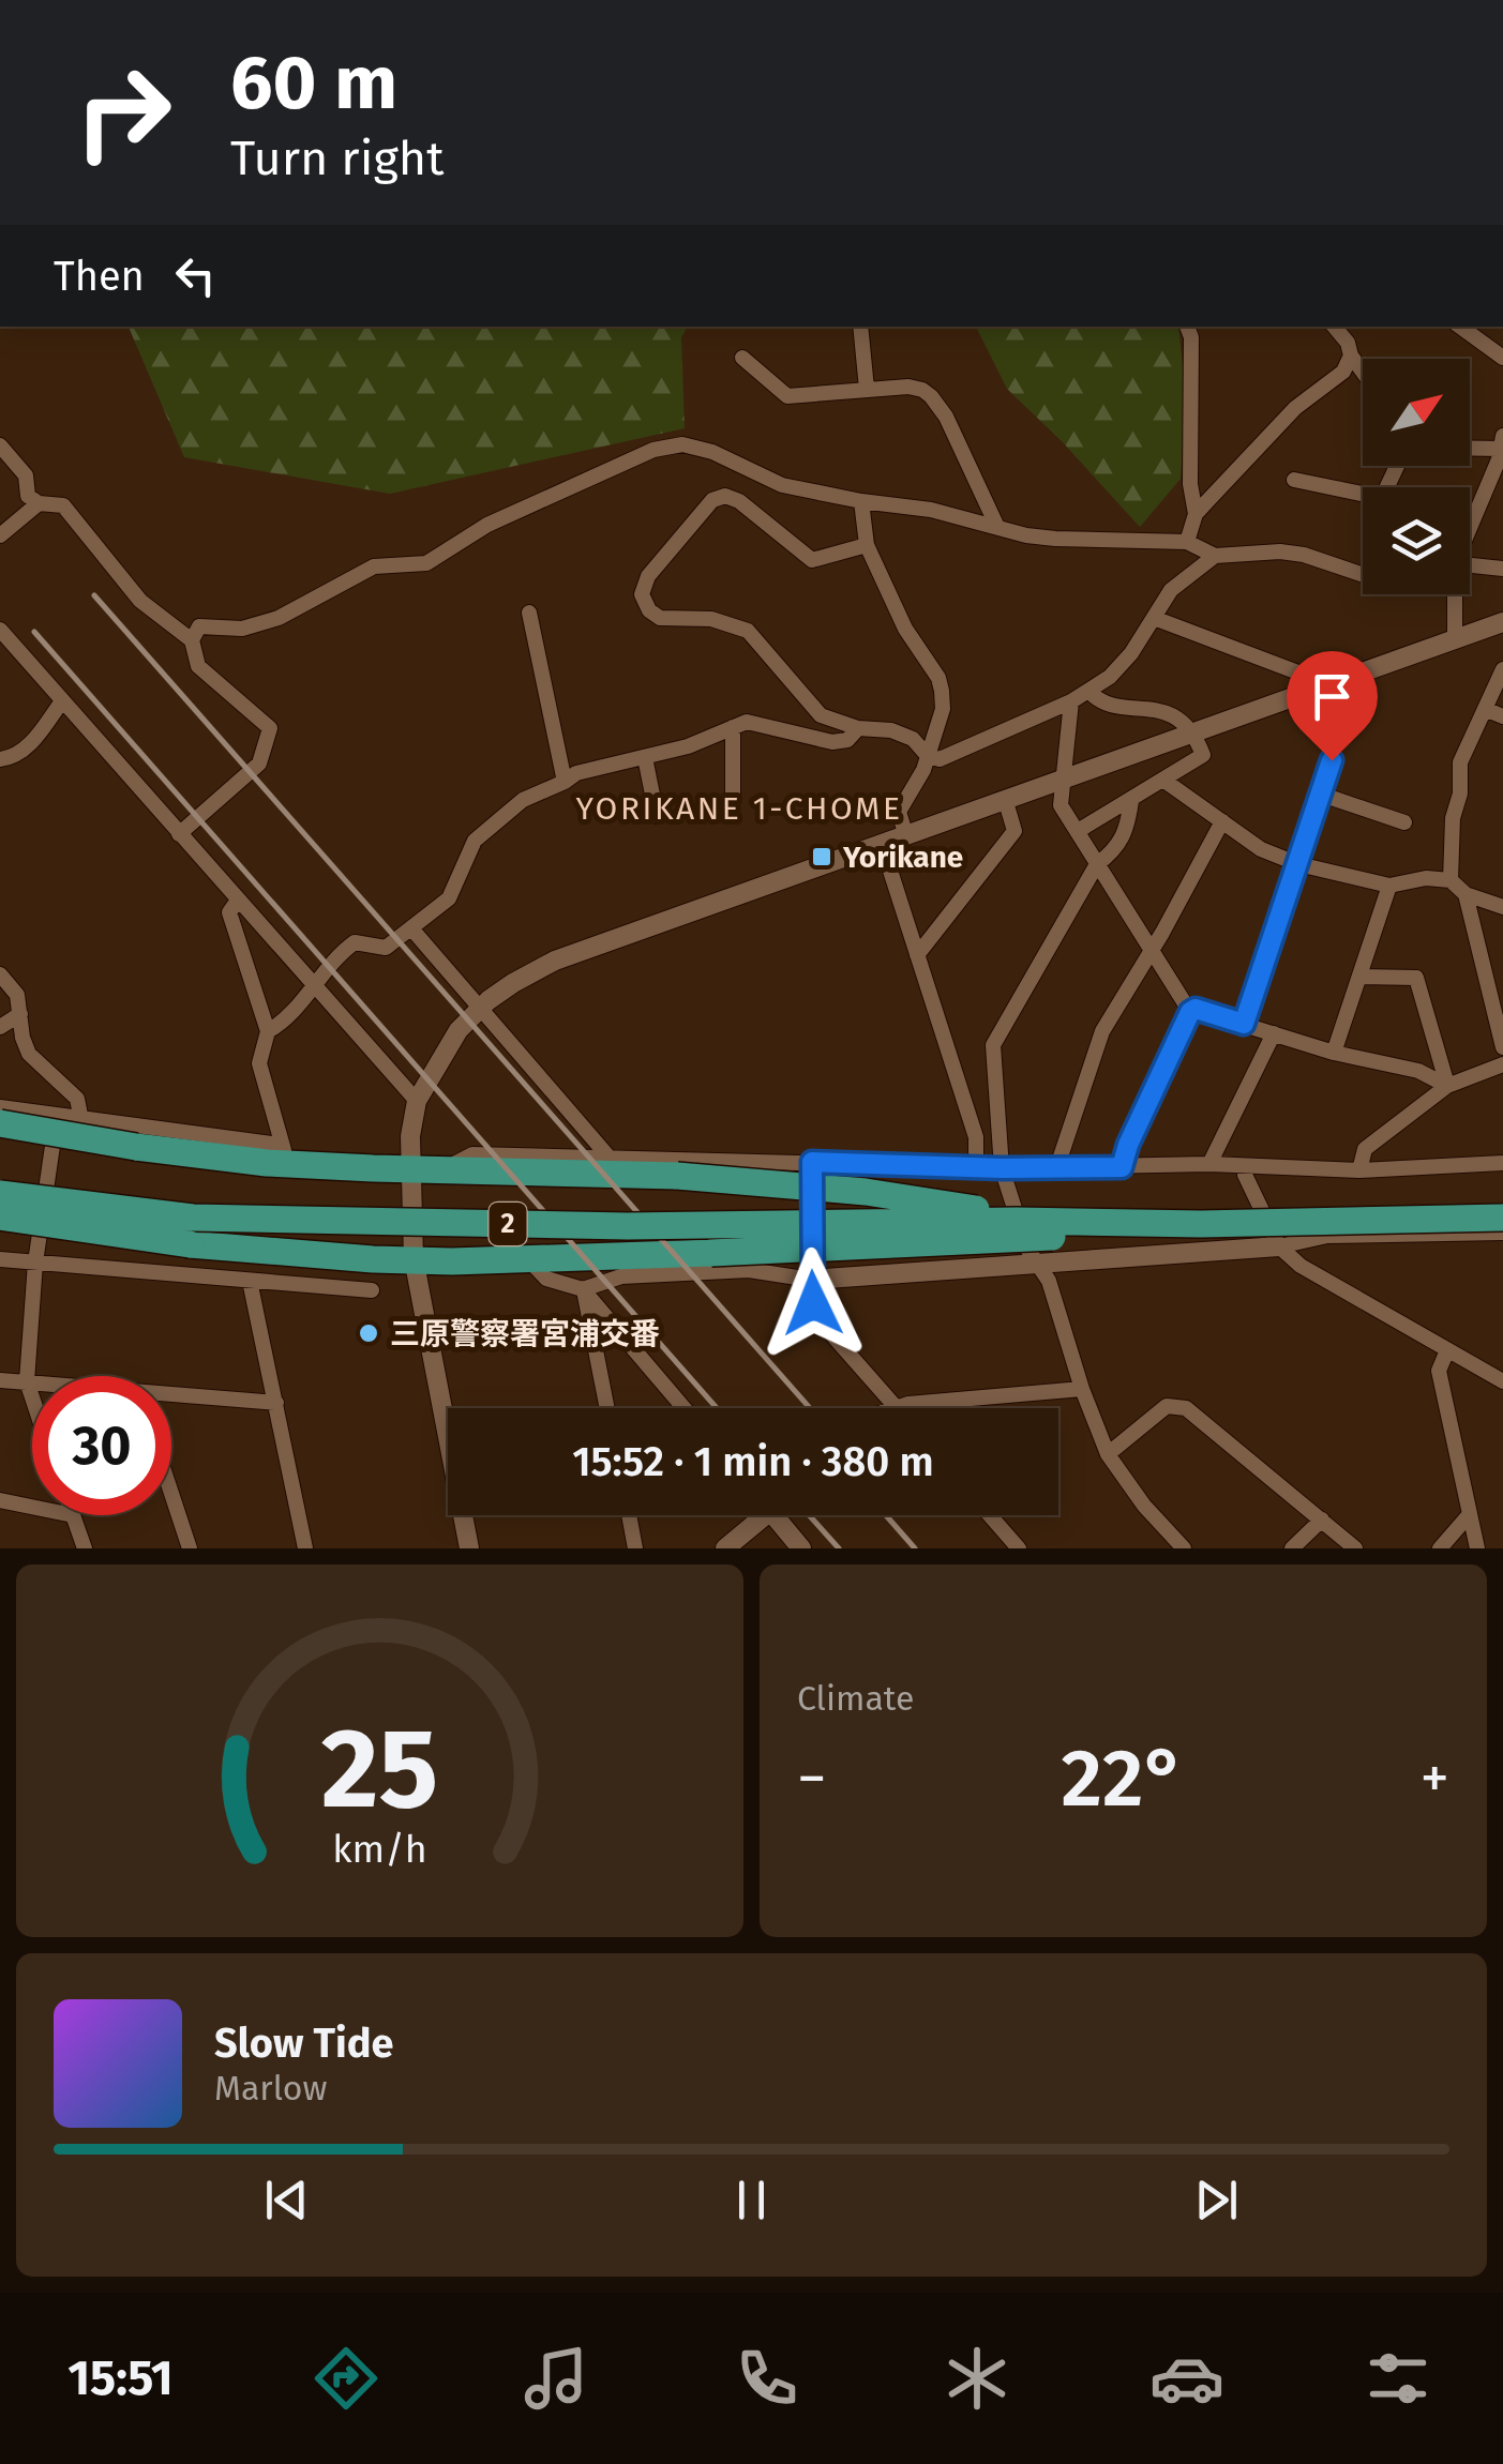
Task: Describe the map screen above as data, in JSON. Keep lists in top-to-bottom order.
{
  "streets": {
    "highway": ["2"]
  },
  "districts": ["YORIKANE 1-CHOME"],
  "places": {
    "transit": ["Yorikane"],
    "other": ["三原警察署宮浦交番"]
  },
  "north": "top right",
  "page": {
    "turn": ["60 m", "Turn right"],
    "then": "Then",
    "limit": "30",
    "trip": "15:52 · 1 min · 380 m",
    "tile": "Climate",
    "heat": ["−", "22°", "+"],
    "song": ["Slow Tide", "Marlow"],
    "tabs": "15:51",
    "gauge": ["25", "km/h"]
  }
}
